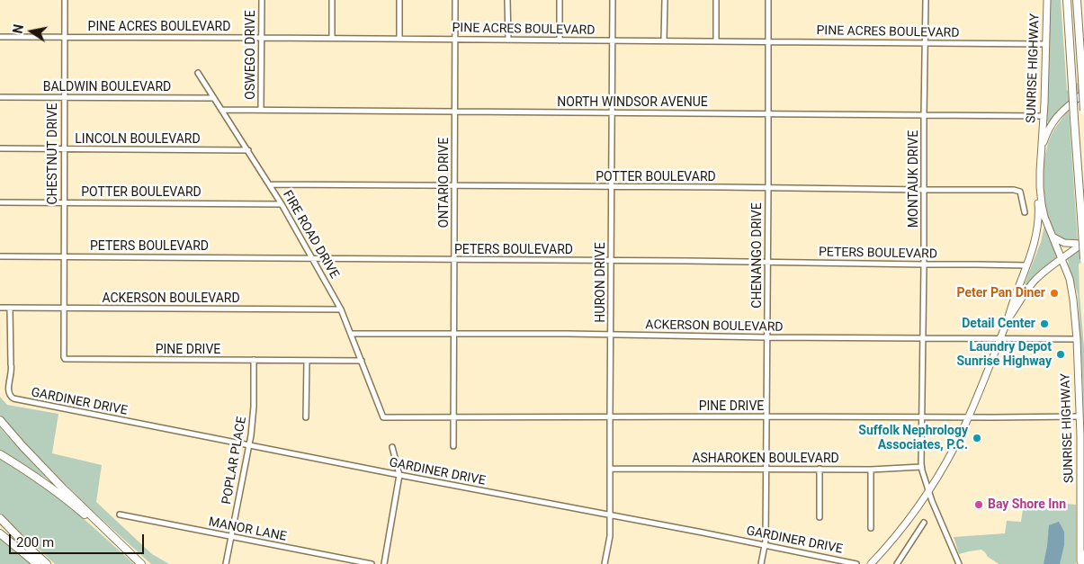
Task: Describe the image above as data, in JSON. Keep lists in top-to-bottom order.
{
  "streets": {
    "main road": ["SUNRISE HIGHWAY"],
    "street": [
      "PINE ACRES BOULEVARD",
      "OSWEGO DRIVE",
      "BALDWIN BOULEVARD",
      "NORTH WINDSOR AVENUE",
      "LINCOLN BOULEVARD",
      "CHESTNUT DRIVE",
      "POTTER BOULEVARD",
      "MONTAUK DRIVE",
      "ONTARIO DRIVE",
      "FIRE ROAD DRIVE",
      "PETERS BOULEVARD",
      "CHENANGO DRIVE",
      "HURON DRIVE",
      "ACKERSON BOULEVARD",
      "PINE DRIVE",
      "GARDINER DRIVE",
      "ASHAROKEN BOULEVARD",
      "POPLAR PLACE",
      "MANOR LANE"
    ]
  },
  "crossings": [
    ["PINE ACRES BOULEVARD", "OSWEGO DRIVE"],
    ["PINE ACRES BOULEVARD", "SUNRISE HIGHWAY"],
    ["PINE ACRES BOULEVARD", "CHESTNUT DRIVE"],
    ["PINE ACRES BOULEVARD", "MONTAUK DRIVE"],
    ["PINE ACRES BOULEVARD", "ONTARIO DRIVE"],
    ["PINE ACRES BOULEVARD", "CHENANGO DRIVE"],
    ["PINE ACRES BOULEVARD", "HURON DRIVE"],
    ["OSWEGO DRIVE", "NORTH WINDSOR AVENUE"],
    ["SUNRISE HIGHWAY", "NORTH WINDSOR AVENUE"],
    ["SUNRISE HIGHWAY", "ACKERSON BOULEVARD"],
    ["SUNRISE HIGHWAY", "PINE DRIVE"],
    ["BALDWIN BOULEVARD", "CHESTNUT DRIVE"],
    ["BALDWIN BOULEVARD", "FIRE ROAD DRIVE"],
    ["NORTH WINDSOR AVENUE", "MONTAUK DRIVE"],
    ["NORTH WINDSOR AVENUE", "ONTARIO DRIVE"],
    ["NORTH WINDSOR AVENUE", "FIRE ROAD DRIVE"],
    ["NORTH WINDSOR AVENUE", "CHENANGO DRIVE"],
    ["NORTH WINDSOR AVENUE", "HURON DRIVE"],
    ["LINCOLN BOULEVARD", "CHESTNUT DRIVE"],
    ["LINCOLN BOULEVARD", "FIRE ROAD DRIVE"],
    ["CHESTNUT DRIVE", "POTTER BOULEVARD"],
    ["CHESTNUT DRIVE", "PETERS BOULEVARD"],
    ["CHESTNUT DRIVE", "ACKERSON BOULEVARD"],
    ["CHESTNUT DRIVE", "PINE DRIVE"],
    ["POTTER BOULEVARD", "MONTAUK DRIVE"],
    ["POTTER BOULEVARD", "ONTARIO DRIVE"],
    ["POTTER BOULEVARD", "FIRE ROAD DRIVE"],
    ["POTTER BOULEVARD", "CHENANGO DRIVE"],
    ["POTTER BOULEVARD", "HURON DRIVE"],
    ["MONTAUK DRIVE", "PETERS BOULEVARD"],
    ["MONTAUK DRIVE", "ACKERSON BOULEVARD"],
    ["MONTAUK DRIVE", "PINE DRIVE"],
    ["MONTAUK DRIVE", "ASHAROKEN BOULEVARD"],
    ["ONTARIO DRIVE", "PETERS BOULEVARD"],
    ["ONTARIO DRIVE", "ACKERSON BOULEVARD"],
    ["ONTARIO DRIVE", "PINE DRIVE"],
    ["FIRE ROAD DRIVE", "PETERS BOULEVARD"],
    ["FIRE ROAD DRIVE", "ACKERSON BOULEVARD"],
    ["FIRE ROAD DRIVE", "PINE DRIVE"],
    ["PETERS BOULEVARD", "CHENANGO DRIVE"],
    ["PETERS BOULEVARD", "HURON DRIVE"],
    ["CHENANGO DRIVE", "ACKERSON BOULEVARD"],
    ["CHENANGO DRIVE", "PINE DRIVE"],
    ["CHENANGO DRIVE", "GARDINER DRIVE"],
    ["CHENANGO DRIVE", "ASHAROKEN BOULEVARD"],
    ["HURON DRIVE", "ACKERSON BOULEVARD"],
    ["HURON DRIVE", "PINE DRIVE"],
    ["HURON DRIVE", "GARDINER DRIVE"],
    ["HURON DRIVE", "ASHAROKEN BOULEVARD"],
    ["ACKERSON BOULEVARD", "PINE DRIVE"],
    ["ACKERSON BOULEVARD", "GARDINER DRIVE"],
    ["PINE DRIVE", "POPLAR PLACE"],
    ["GARDINER DRIVE", "POPLAR PLACE"],
    ["POPLAR PLACE", "MANOR LANE"]
  ],
  "places": [
    "Peter Pan Diner",
    "Detail Center",
    "Laundry Depot Sunrise Highway",
    "Suffolk Nephrology Associates, P.C.",
    "Bay Shore Inn"
  ],
  "scale_bar": "200 m",
  "north": "left"
}
